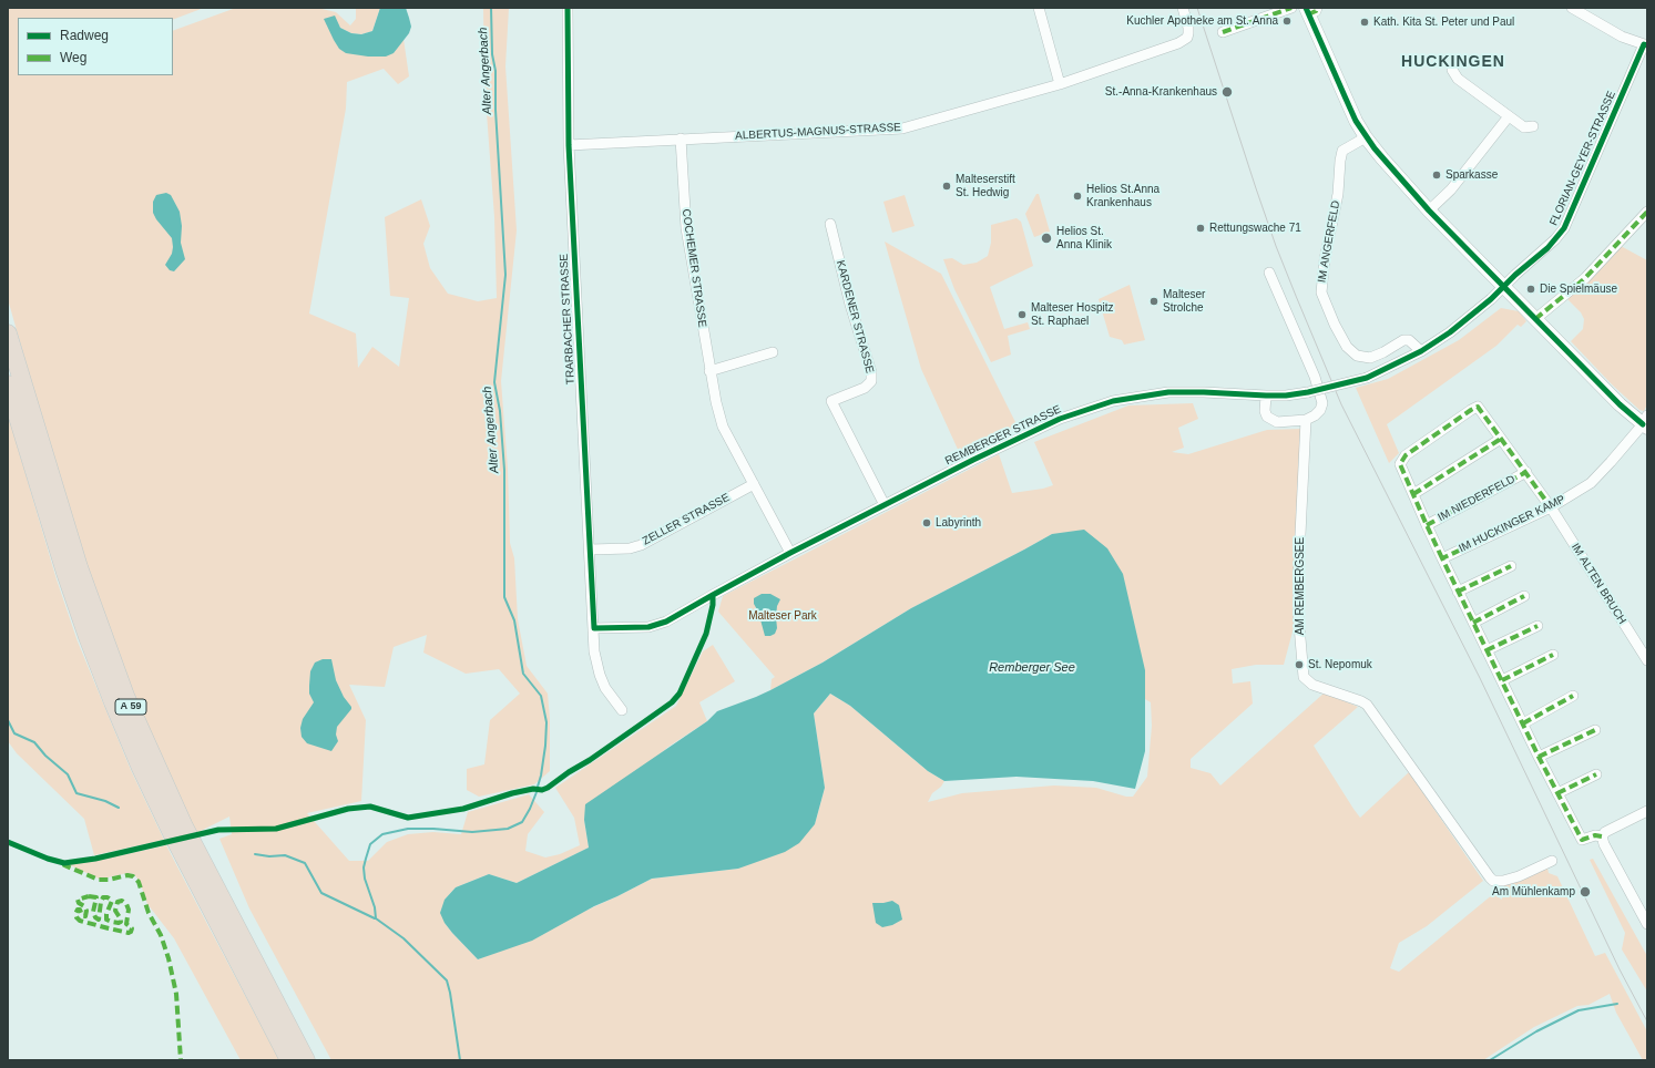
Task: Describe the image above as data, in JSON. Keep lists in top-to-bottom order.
{
  "streets": {
    "highway": ["A 59"],
    "street": [
      "ALBERTUS-MAGNUS-STRASSE",
      "FLORIAN-GEYER-STRASSE",
      "IM ANGERFELD",
      "COCHEMER STRASSE",
      "KARDENER STRASSE",
      "TRARBACHER STRASSE",
      "REMBERGER STRASSE",
      "IM NIEDERFELD",
      "ZELLER STRASSE",
      "IM HUCKINGER KAMP",
      "IM ALTEN BRUCH",
      "AM REMBERGSEE"
    ]
  },
  "crossings": [
    ["ALBERTUS-MAGNUS-STRASSE", "COCHEMER STRASSE"],
    ["ALBERTUS-MAGNUS-STRASSE", "TRARBACHER STRASSE"],
    ["FLORIAN-GEYER-STRASSE", "REMBERGER STRASSE"],
    ["IM ANGERFELD", "REMBERGER STRASSE"],
    ["COCHEMER STRASSE", "REMBERGER STRASSE"],
    ["COCHEMER STRASSE", "ZELLER STRASSE"],
    ["KARDENER STRASSE", "REMBERGER STRASSE"],
    ["TRARBACHER STRASSE", "REMBERGER STRASSE"],
    ["TRARBACHER STRASSE", "ZELLER STRASSE"],
    ["IM NIEDERFELD", "IM HUCKINGER KAMP"],
    ["IM NIEDERFELD", "IM ALTEN BRUCH"],
    ["IM HUCKINGER KAMP", "IM ALTEN BRUCH"]
  ],
  "districts": ["HUCKINGEN"],
  "water": ["Alter Angerbach", "Remberger See"],
  "parks": ["Malteser Park"],
  "places": [
    "Kuchler Apotheke am St. Anna",
    "Kath. Kita St. Peter und Paul",
    "St.-Anna-Krankenhaus",
    "Sparkasse",
    "Malteserstift St. Hedwig",
    "Helios St.Anna Krankenhaus",
    "Rettungswache 71",
    "Helios St. Anna Klinik",
    "Die Spielmäuse",
    "Malteser Strolche",
    "Malteser Hospitz St. Raphael",
    "Labyrinth",
    "St. Nepomuk",
    "Am Mühlenkamp"
  ],
  "legend": ["Radweg", "Weg"]
}
